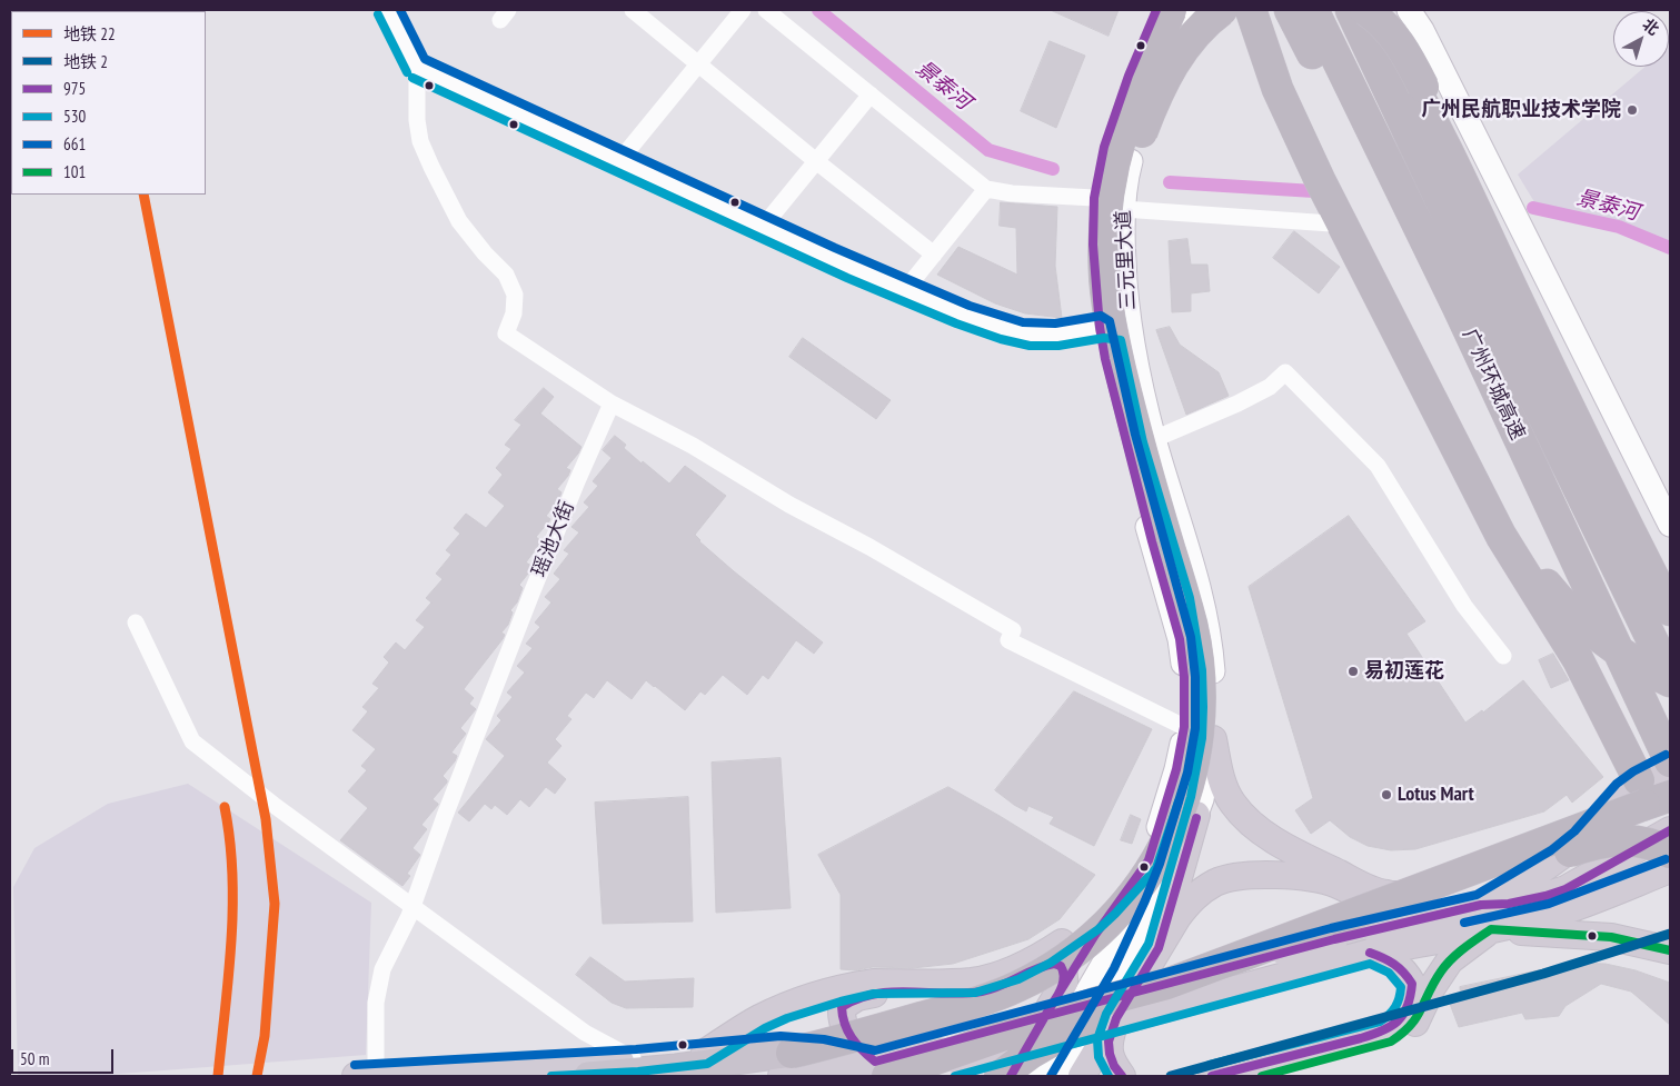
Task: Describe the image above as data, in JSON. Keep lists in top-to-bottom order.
{
  "streets": {
    "highway": ["广州环城高速"],
    "main road": ["三元里大道"],
    "street": ["瑶池大街"]
  },
  "water": ["景泰河"],
  "places": ["广州民航职业技术学院", "易初莲花", "Lotus Mart"],
  "lines": [
    "transit line 975",
    "transit line 661",
    "transit line 530",
    "metro line 22",
    "transit line 101",
    "metro line 2"
  ],
  "legend": [
    "地铁 22",
    "地铁 2",
    "975",
    "530",
    "661",
    "101"
  ],
  "scale_bar": "50 m",
  "north": "top right"
}
